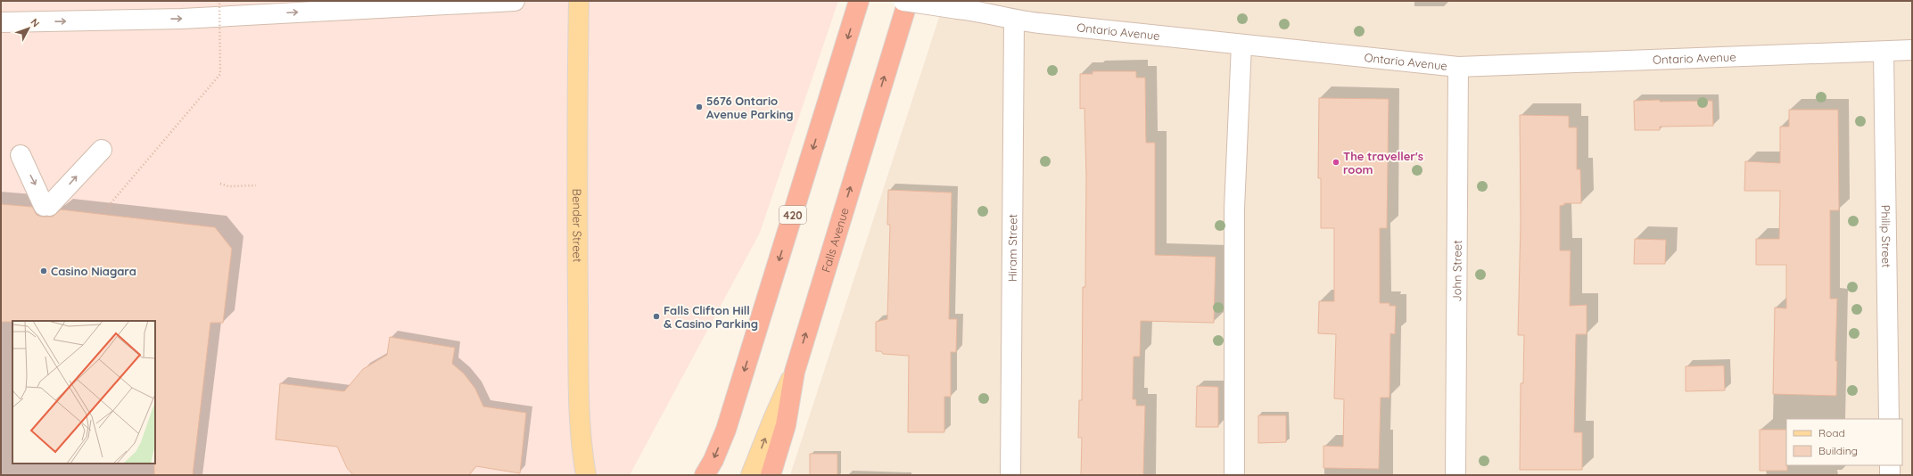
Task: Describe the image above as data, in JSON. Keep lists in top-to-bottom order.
{
  "streets": {
    "highway": ["420", "Falls Avenue"],
    "main road": ["Bender Street"],
    "street": [
      "Ontario Avenue",
      "Philip Street",
      "Hiram Street",
      "John Street"
    ]
  },
  "crossings": [
    ["Ontario Avenue", "Philip Street"],
    ["Ontario Avenue", "Hiram Street"],
    ["Ontario Avenue", "John Street"]
  ],
  "places": [
    "5676 Ontario Avenue Parking",
    "The traveller's room",
    "Casino Niagara",
    "Falls Clifton Hill & Casino Parking"
  ],
  "legend": ["Road", "Building"],
  "north": "top right"
}
